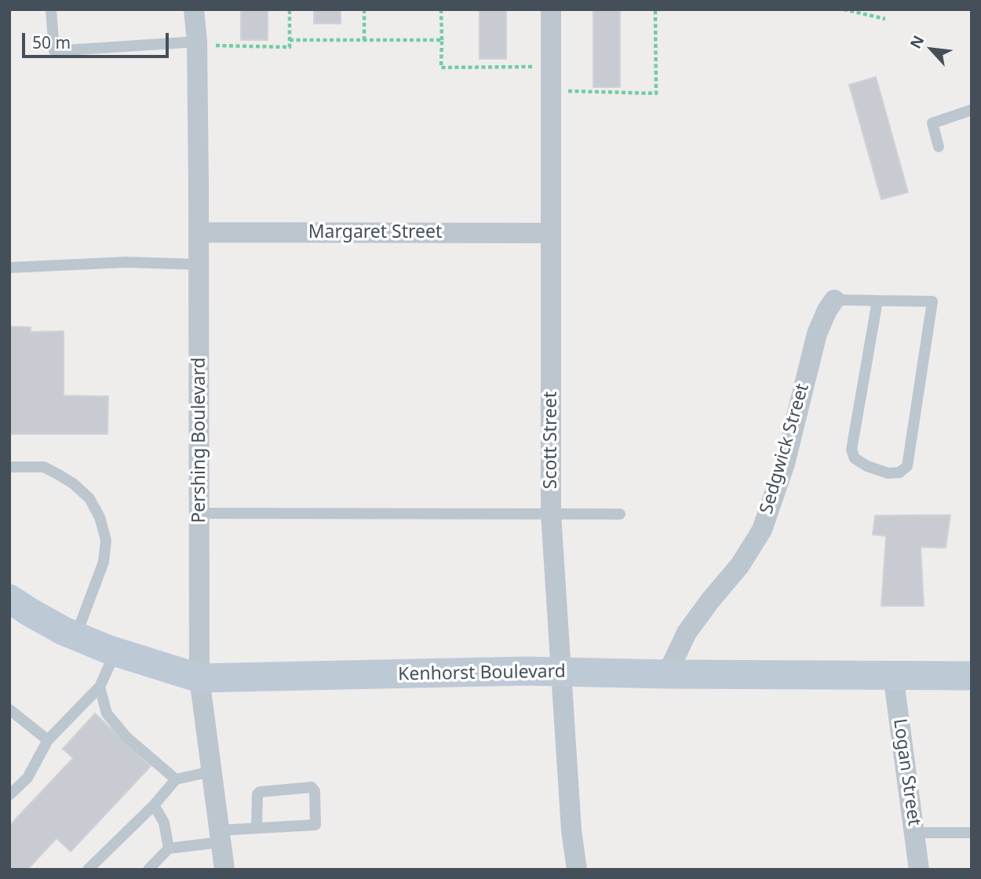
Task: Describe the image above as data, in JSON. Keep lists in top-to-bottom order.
{
  "streets": {
    "street": [
      "Margaret Street",
      "Pershing Boulevard",
      "Scott Street",
      "Sedgwick Street",
      "Kenhorst Boulevard",
      "Logan Street"
    ]
  },
  "crossings": [
    ["Margaret Street", "Pershing Boulevard"],
    ["Margaret Street", "Scott Street"],
    ["Pershing Boulevard", "Kenhorst Boulevard"],
    ["Scott Street", "Kenhorst Boulevard"],
    ["Sedgwick Street", "Kenhorst Boulevard"],
    ["Kenhorst Boulevard", "Logan Street"]
  ],
  "scale_bar": "50 m",
  "north": "top left"
}
